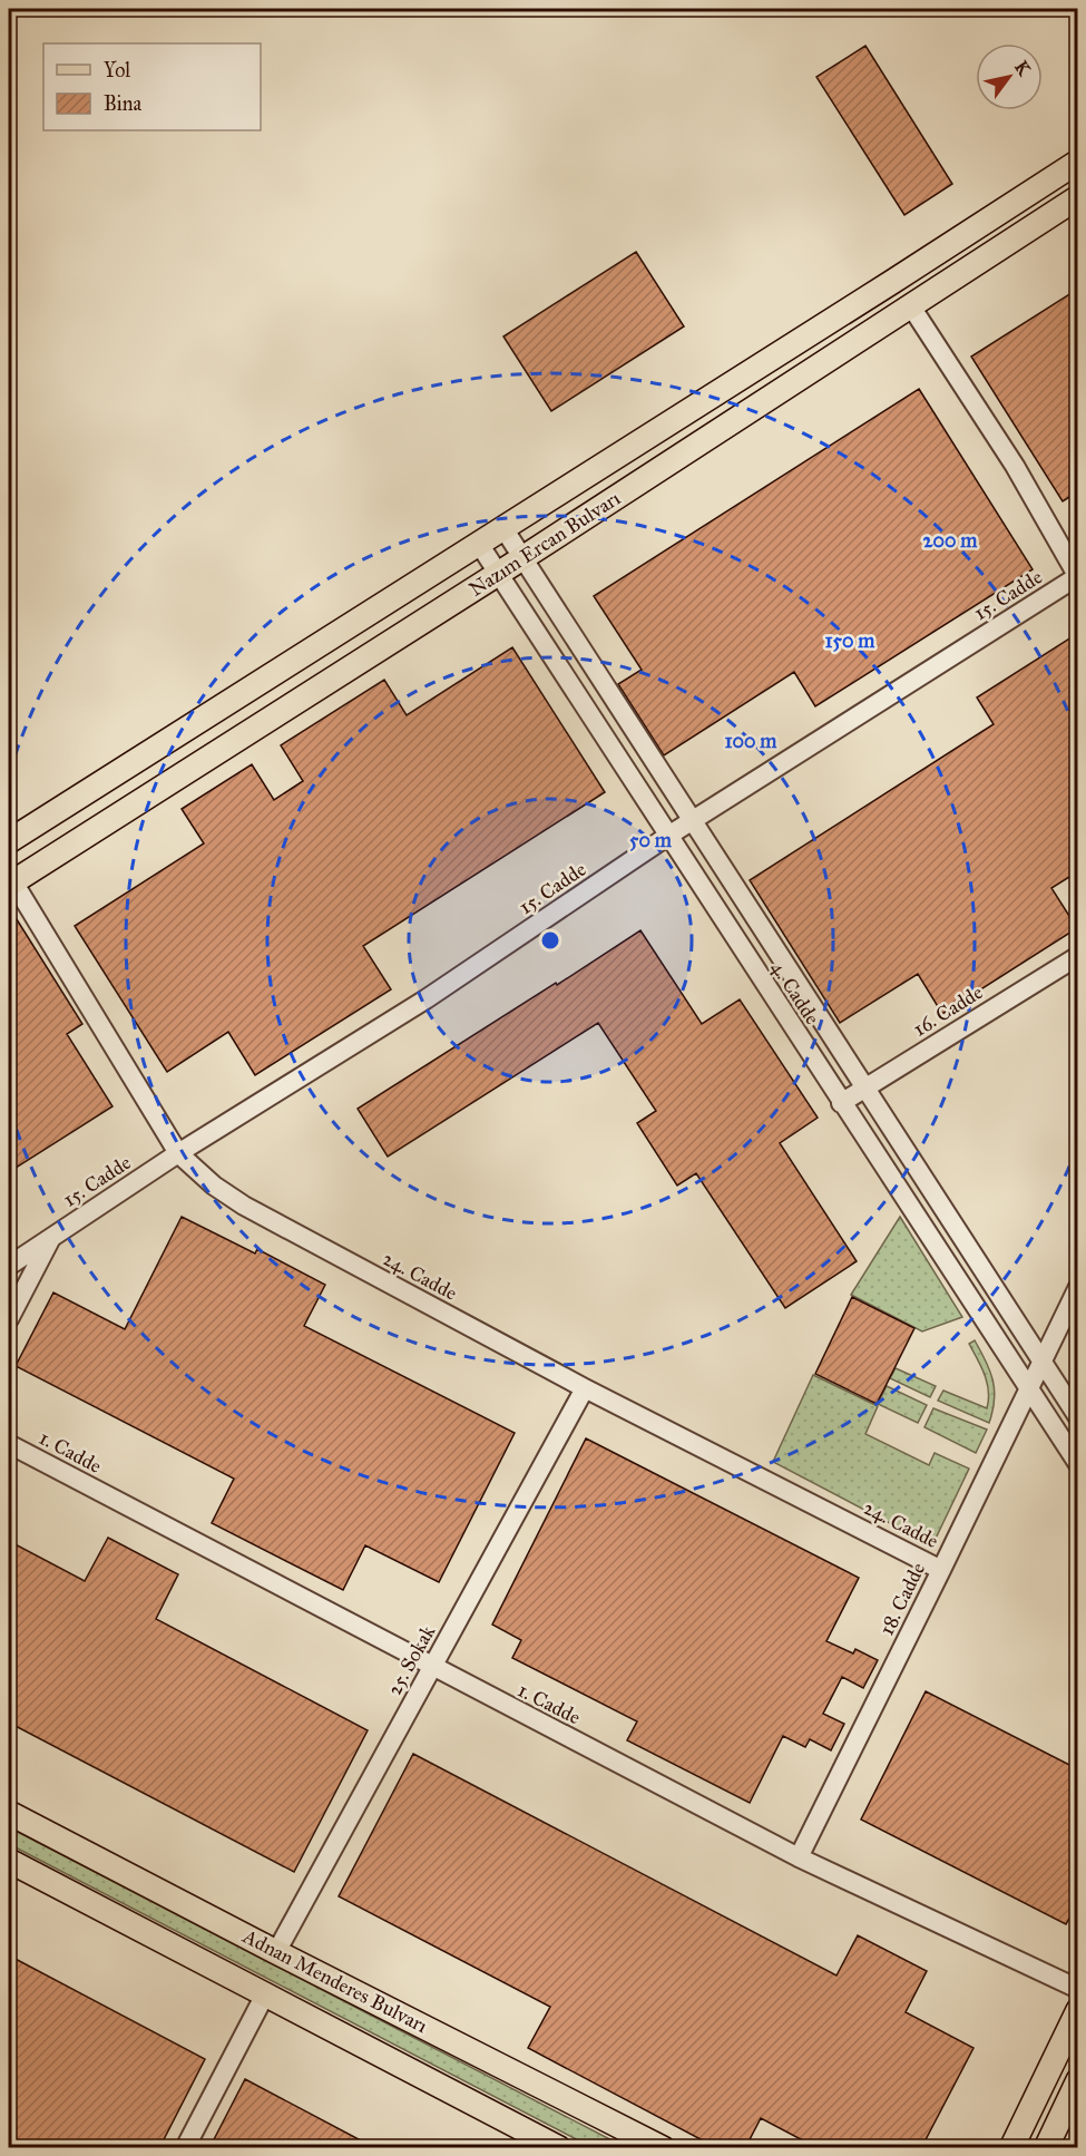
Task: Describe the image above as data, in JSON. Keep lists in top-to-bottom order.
{
  "streets": {
    "main road": ["Nazım Ercan Bulvarı", "Adnan Menderes Bulvarı"],
    "street": [
      "15. Cadde",
      "4. Cadde",
      "16. Cadde",
      "24. Cadde",
      "1. Cadde",
      "18. Cadde",
      "25. Sokak"
    ]
  },
  "crossings": [
    ["Nazım Ercan Bulvarı", "4. Cadde"],
    ["Nazım Ercan Bulvarı", "24. Cadde"],
    ["15. Cadde", "4. Cadde"],
    ["15. Cadde", "24. Cadde"],
    ["4. Cadde", "16. Cadde"],
    ["4. Cadde", "18. Cadde"],
    ["24. Cadde", "18. Cadde"],
    ["24. Cadde", "25. Sokak"],
    ["1. Cadde", "18. Cadde"],
    ["1. Cadde", "25. Sokak"],
    ["25. Sokak", "Adnan Menderes Bulvarı"]
  ],
  "legend": ["Yol", "Bina"],
  "north": "top right",
  "rings": [
    "200 m",
    "150 m",
    "100 m",
    "50 m"
  ]
}
